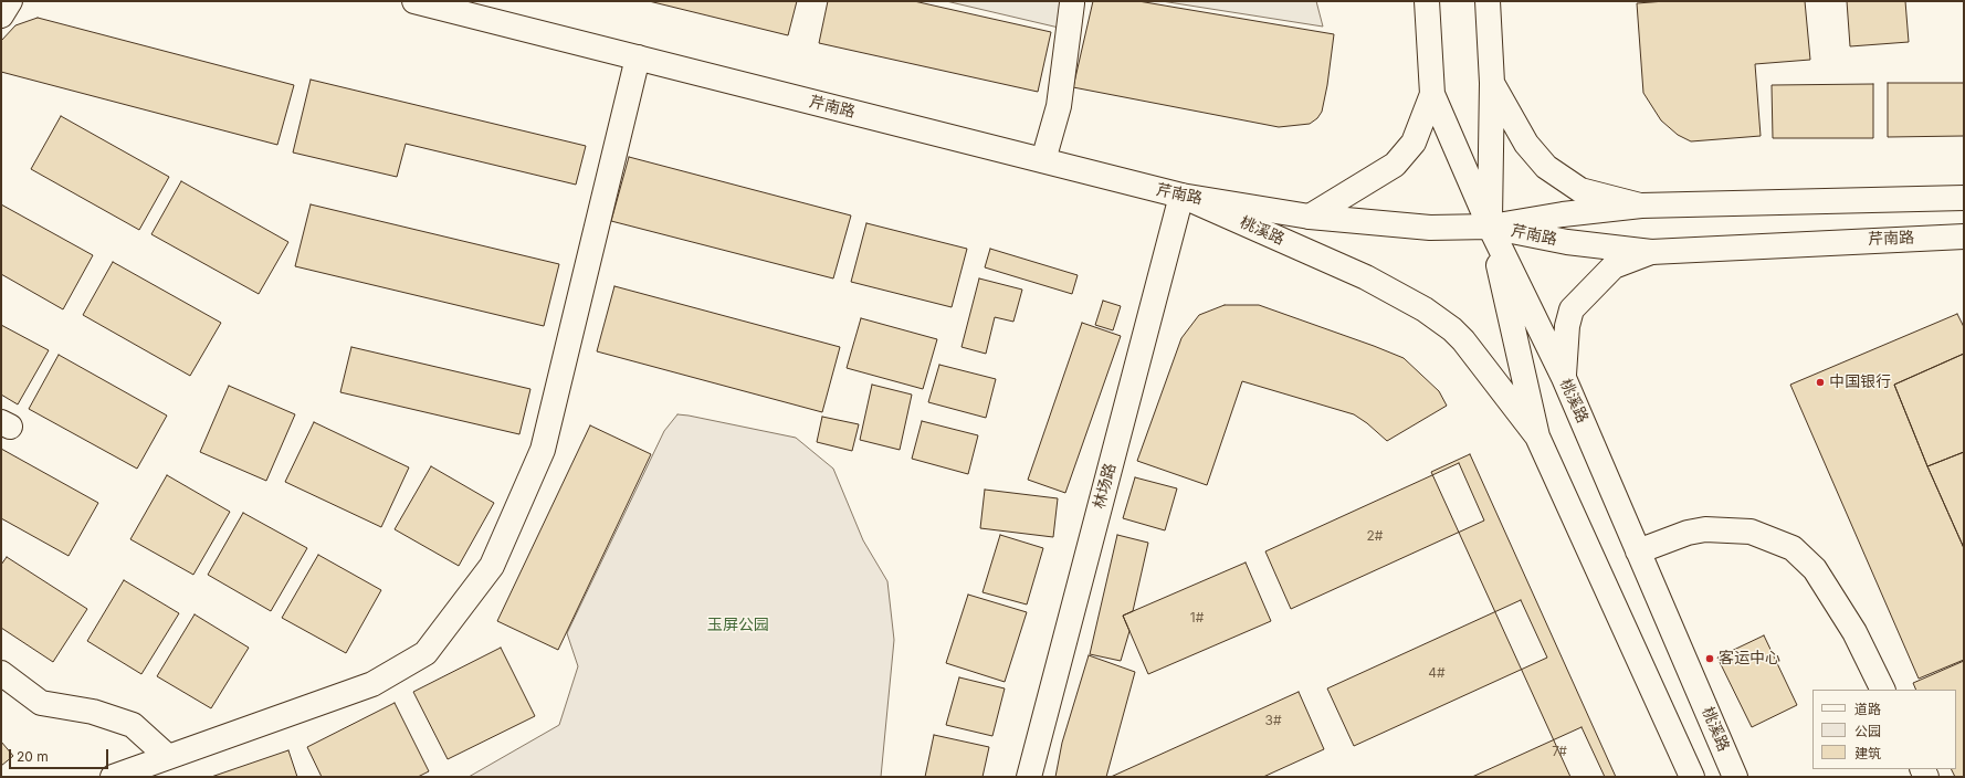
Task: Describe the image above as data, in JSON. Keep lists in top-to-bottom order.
{
  "streets": {
    "street": ["芹南路", "桃溪路", "林场路"]
  },
  "crossings": [
    ["芹南路", "桃溪路"],
    ["芹南路", "林场路"],
    ["桃溪路", "林场路"]
  ],
  "parks": ["玉屏公园"],
  "places": ["中国银行", "客运中心"],
  "house_numbers": [
    "2#",
    "1#",
    "4#",
    "3#",
    "7#"
  ],
  "legend": ["道路", "公园", "建筑"],
  "scale_bar": "20 m"
}
